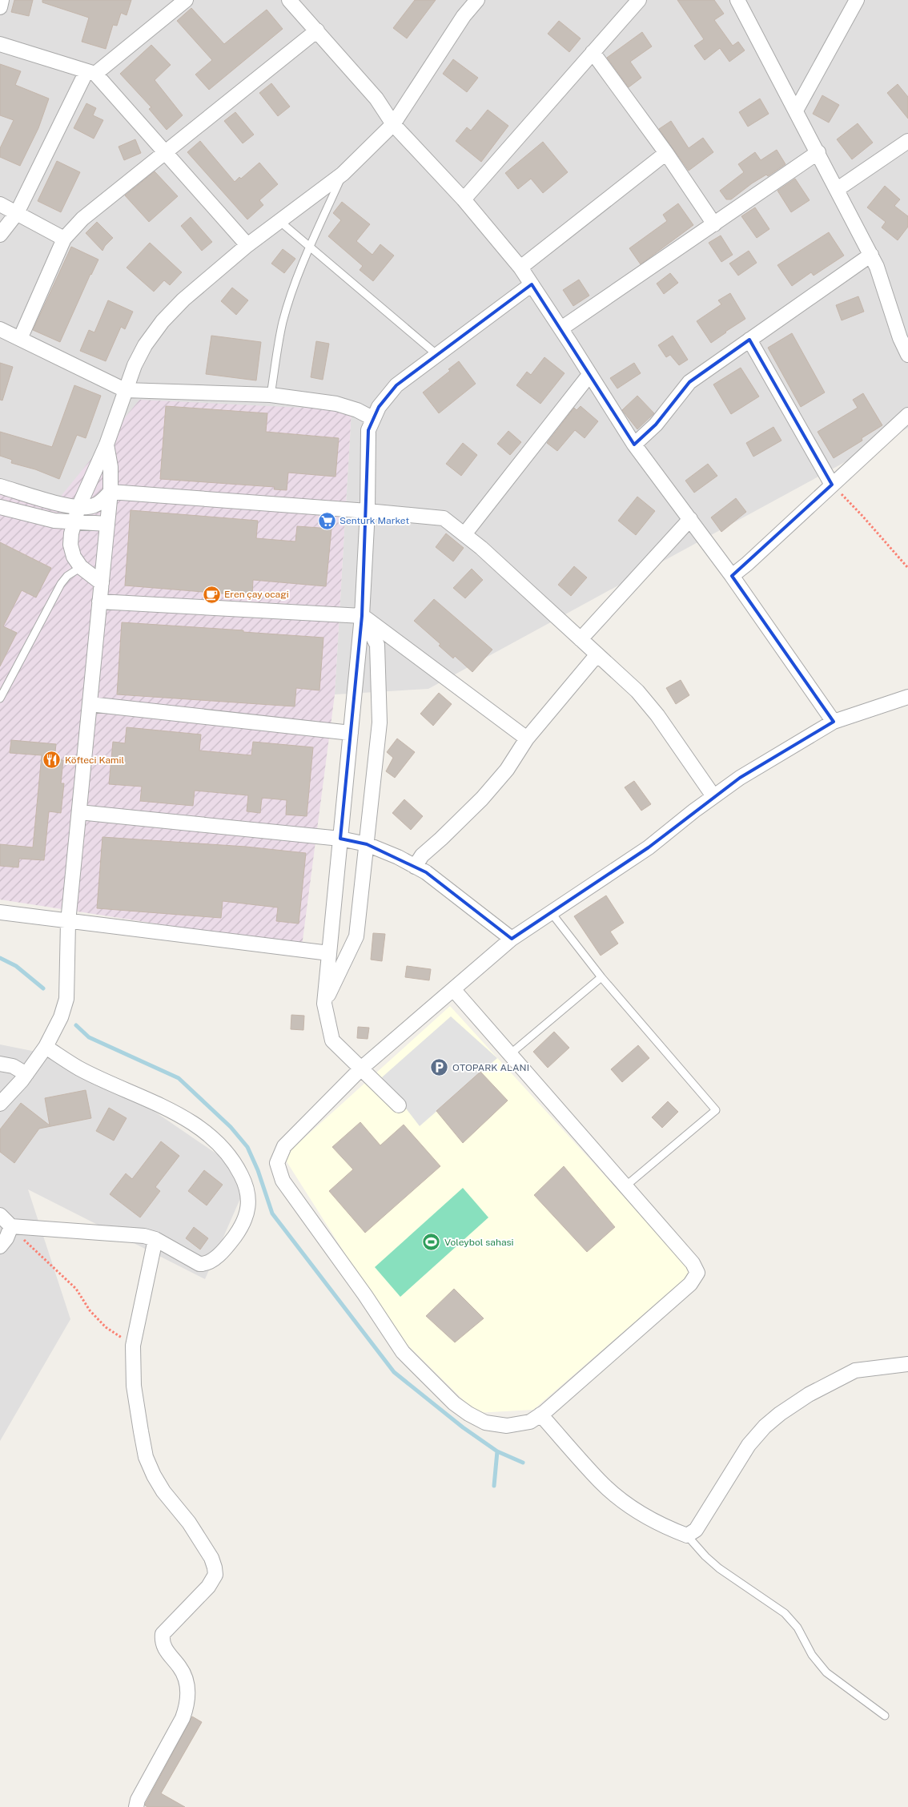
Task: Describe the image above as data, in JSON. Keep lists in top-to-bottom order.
{
  "places": {
    "supermarket": ["Senturk Market"],
    "cafe": ["Eren çay ocagi"],
    "restaurant": ["Köfteci Kamil"],
    "parking": ["OTOPARK ALANI"],
    "sports": ["Voleybol sahasi"]
  }
}
